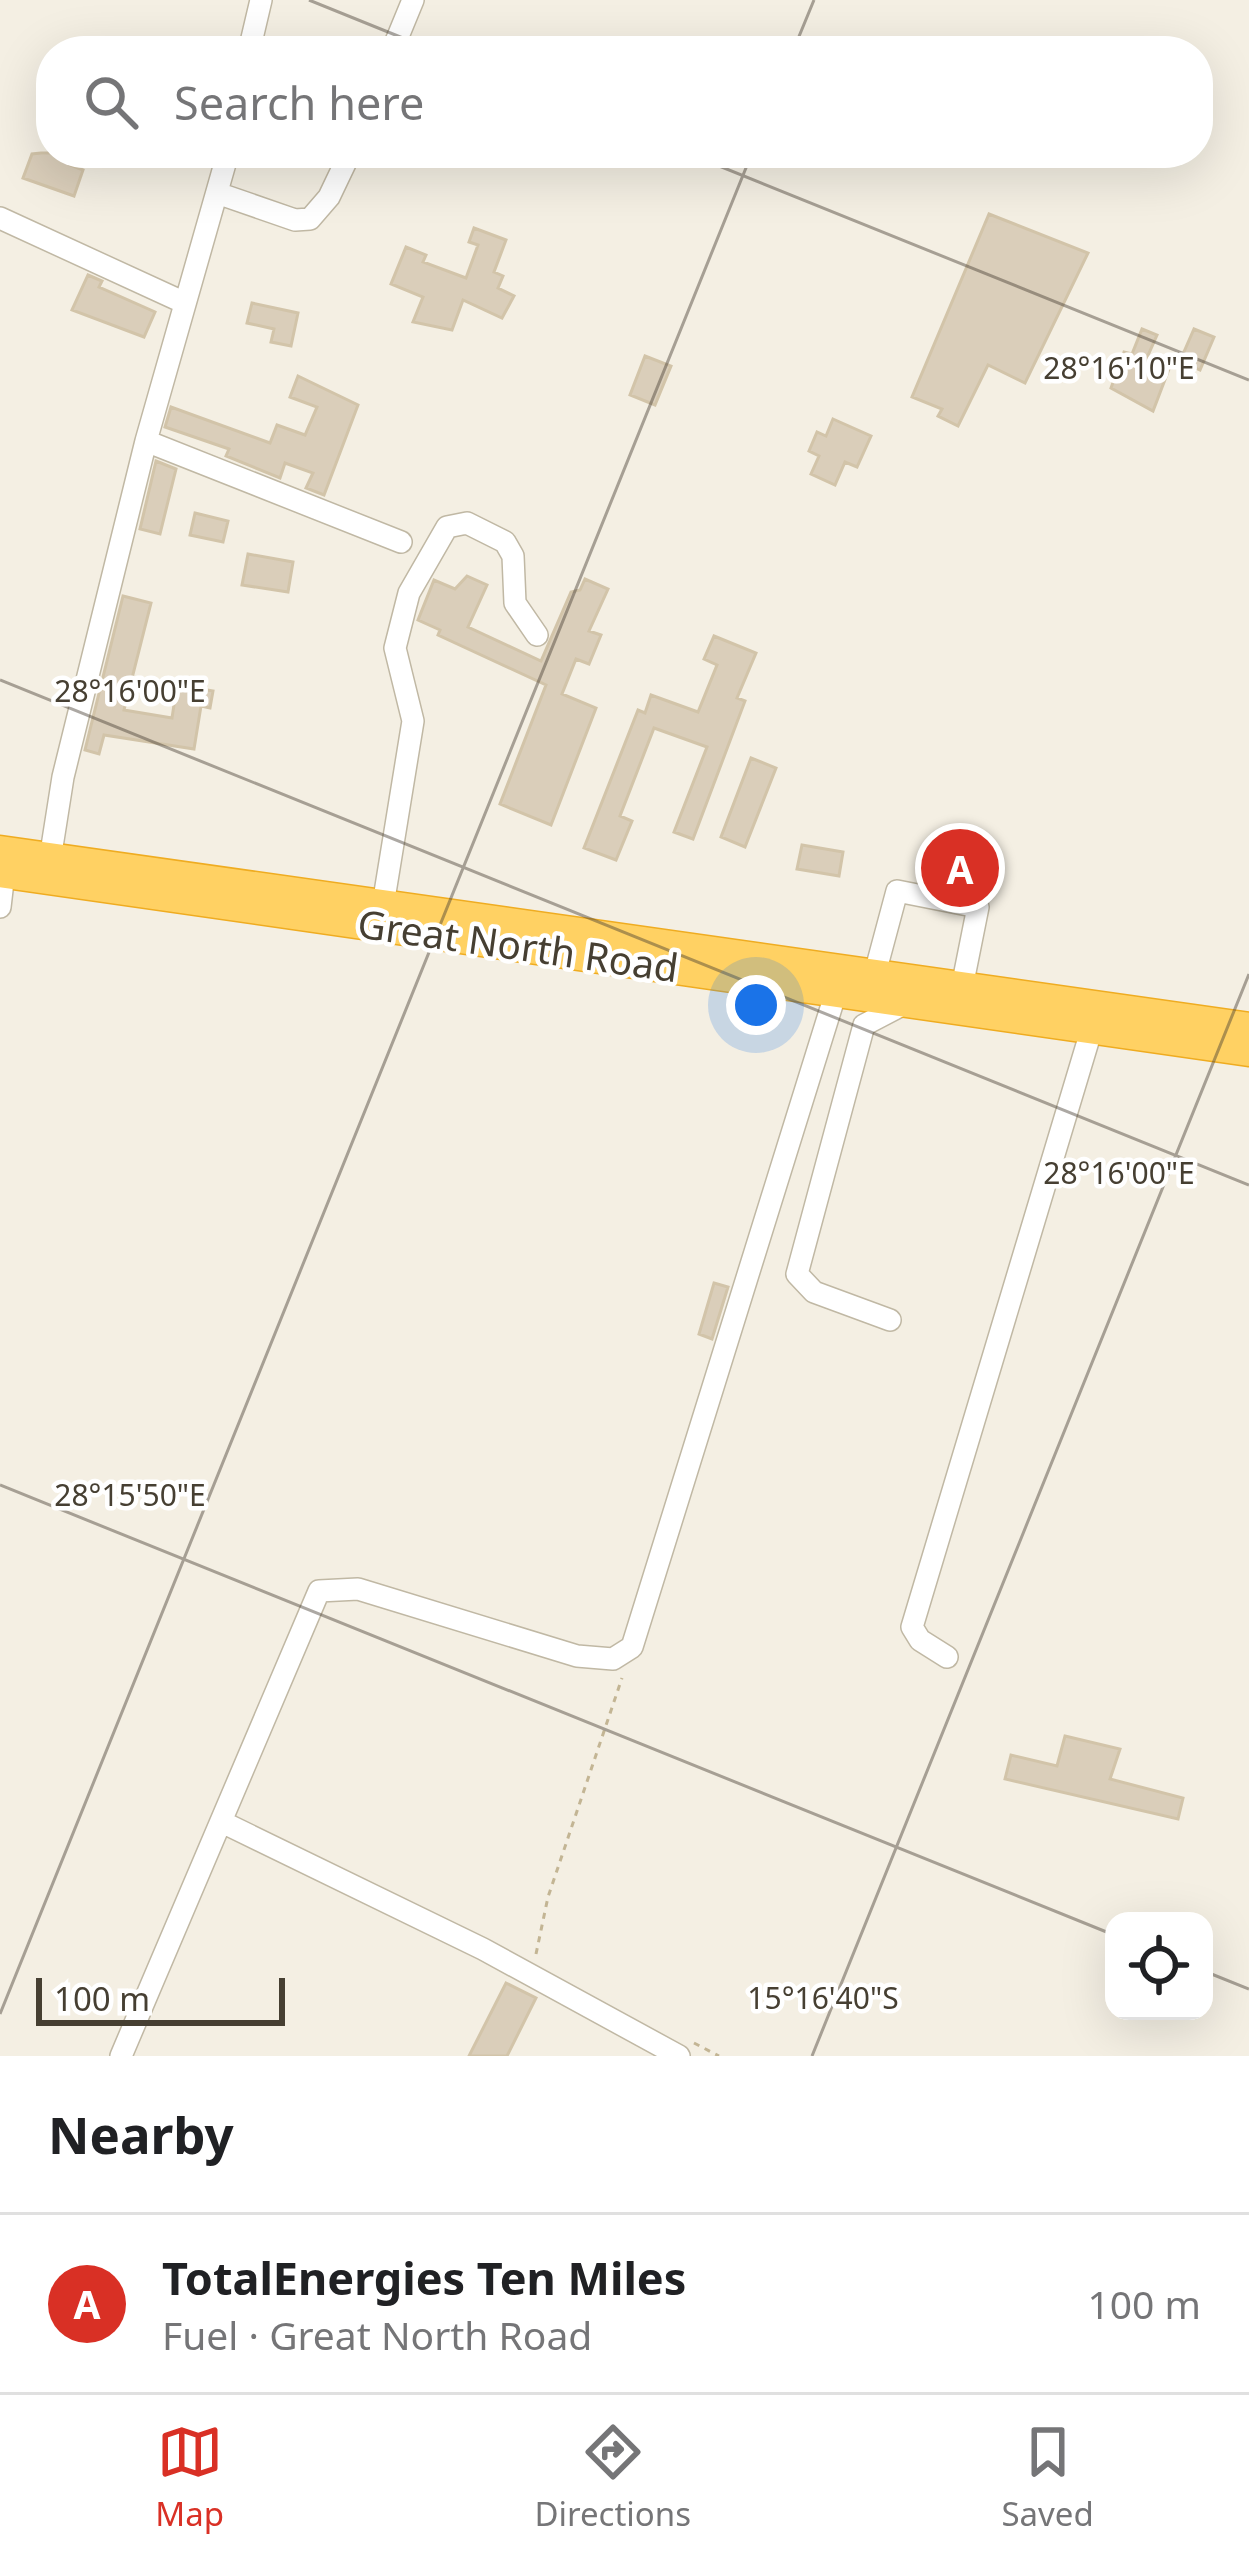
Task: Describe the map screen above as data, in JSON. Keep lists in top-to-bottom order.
{
  "streets": {
    "highway": ["Great North Road"]
  },
  "scale_bar": "100 m",
  "page": {
    "search": "Search here",
    "pins": "A",
    "scale": "100 m",
    "heading": "Nearby",
    "list": [
      {
        "mark": "A",
        "name": "TotalEnergies Ten Miles",
        "note": "Fuel · Great North Road",
        "value": "100 m"
      }
    ],
    "nav": ["Map", "Directions", "Saved"]
  },
  "coordinates": [
    "28°16'10\"E",
    "28°16'00\"E",
    "28°15'50\"E",
    "15°16'40\"S"
  ]
}
